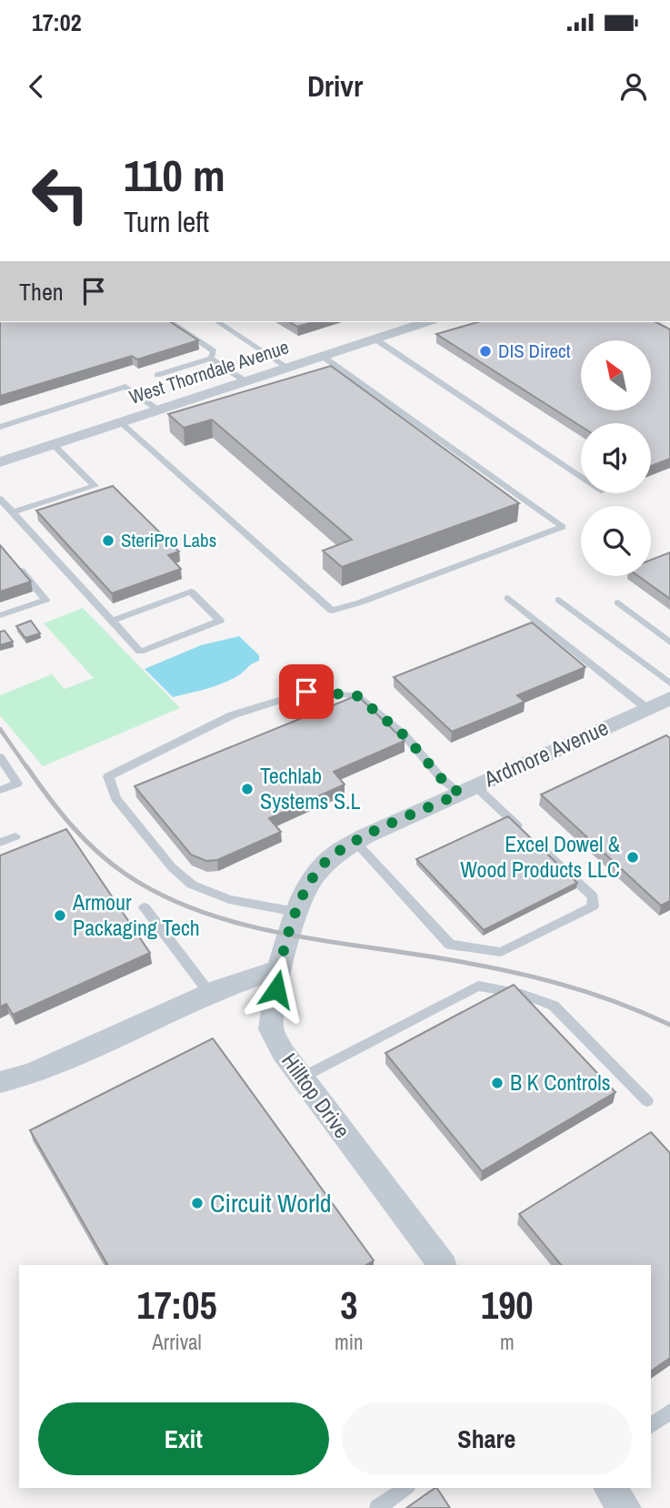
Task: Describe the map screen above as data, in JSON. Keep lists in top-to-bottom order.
{
  "streets": {
    "street": ["West Thorndale Avenue", "Ardmore Avenue", "Hilltop Drive"]
  },
  "crossings": [
    ["Ardmore Avenue", "Hilltop Drive"]
  ],
  "places": [
    "DIS Direct",
    "SteriPro Labs",
    "Techlab Systems S.L",
    "Excel Dowel & Wood Products LLC",
    "Armour Packaging Tech",
    "B K Controls",
    "Circuit World"
  ],
  "north": "top left",
  "page": {
    "status": "17:02",
    "header": "Drivr",
    "turn": ["110 m", "Turn left"],
    "then": "Then",
    "eta": [
      "17:05",
      "Arrival",
      "3",
      "min",
      "190",
      "m"
    ],
    "buttons": ["Exit", "Share"]
  }
}
